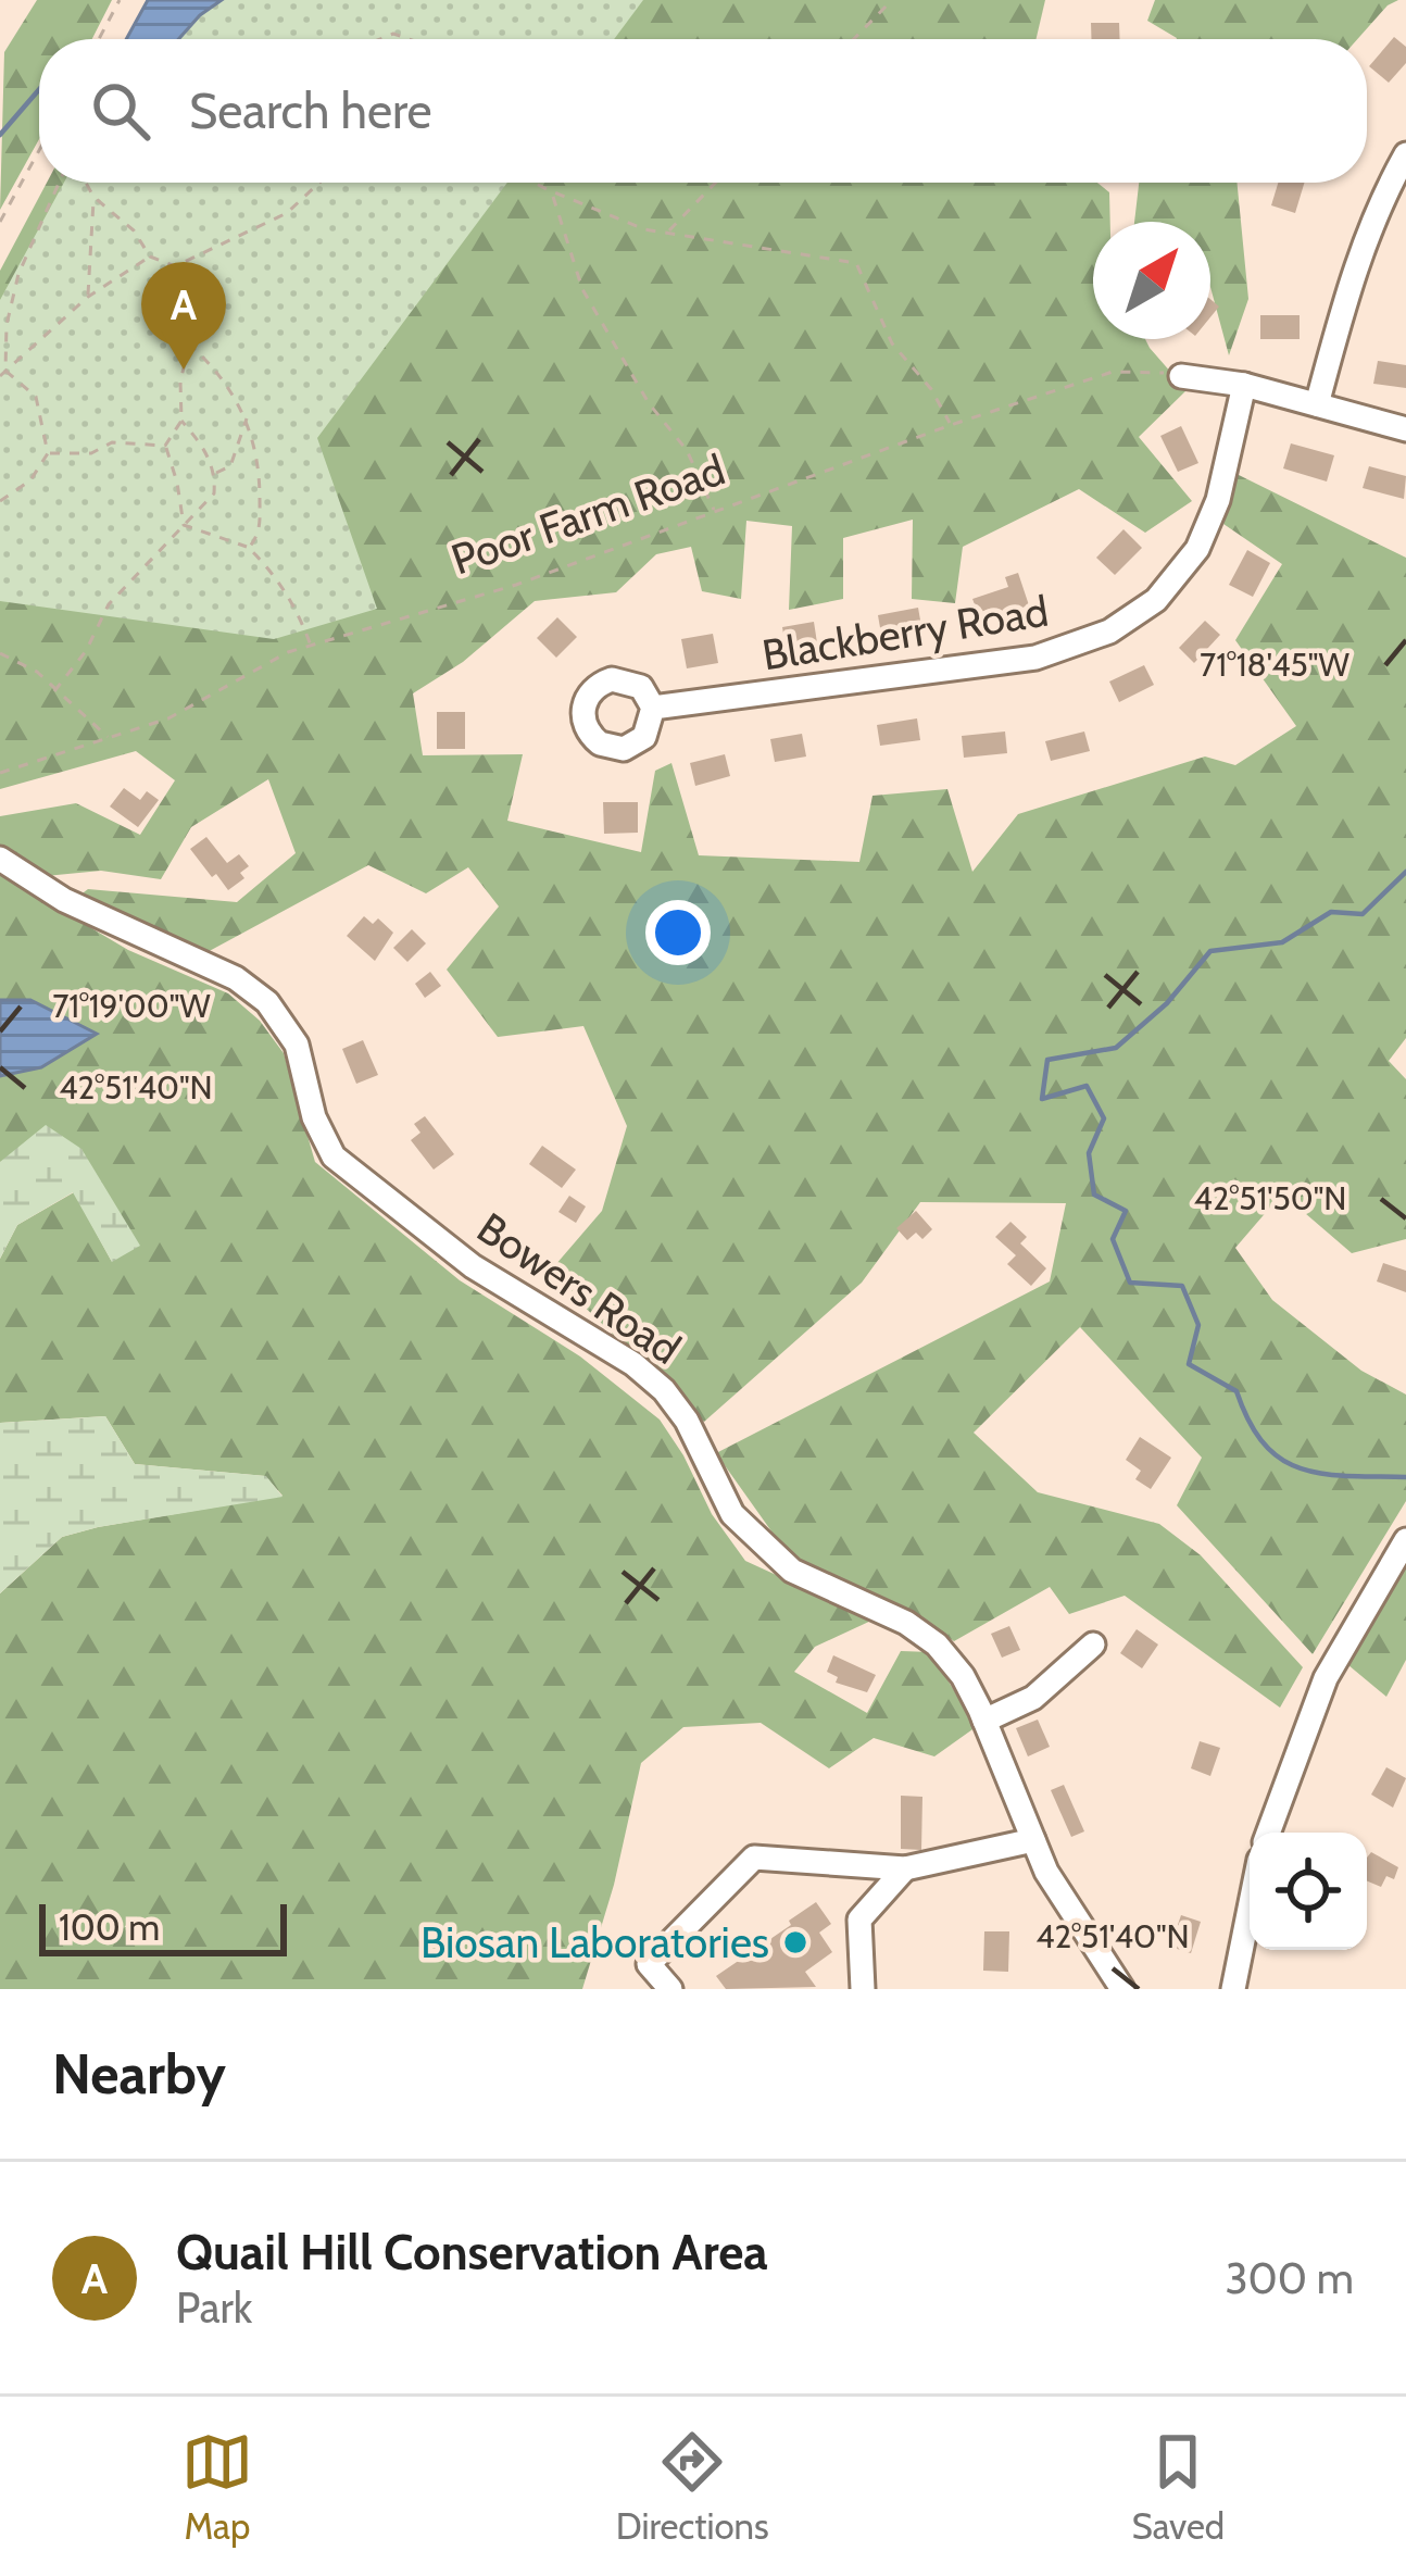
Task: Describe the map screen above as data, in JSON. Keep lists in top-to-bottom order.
{
  "streets": {
    "street": ["Blackberry Road", "Bowers Road"],
    "path": ["Poor Farm Road"]
  },
  "places": ["Biosan Laboratories"],
  "scale_bar": "100 m",
  "north": "top right",
  "page": {
    "search": "Search here",
    "pins": "A",
    "scale": "100 m",
    "heading": "Nearby",
    "list": [
      {
        "mark": "A",
        "name": "Quail Hill Conservation Area",
        "note": "Park",
        "value": "300 m"
      }
    ],
    "nav": ["Map", "Directions", "Saved"]
  },
  "coordinates": [
    "71°18'45\"W",
    "71°19'00\"W",
    "42°51'40\"N",
    "42°51'50\"N"
  ]
}
